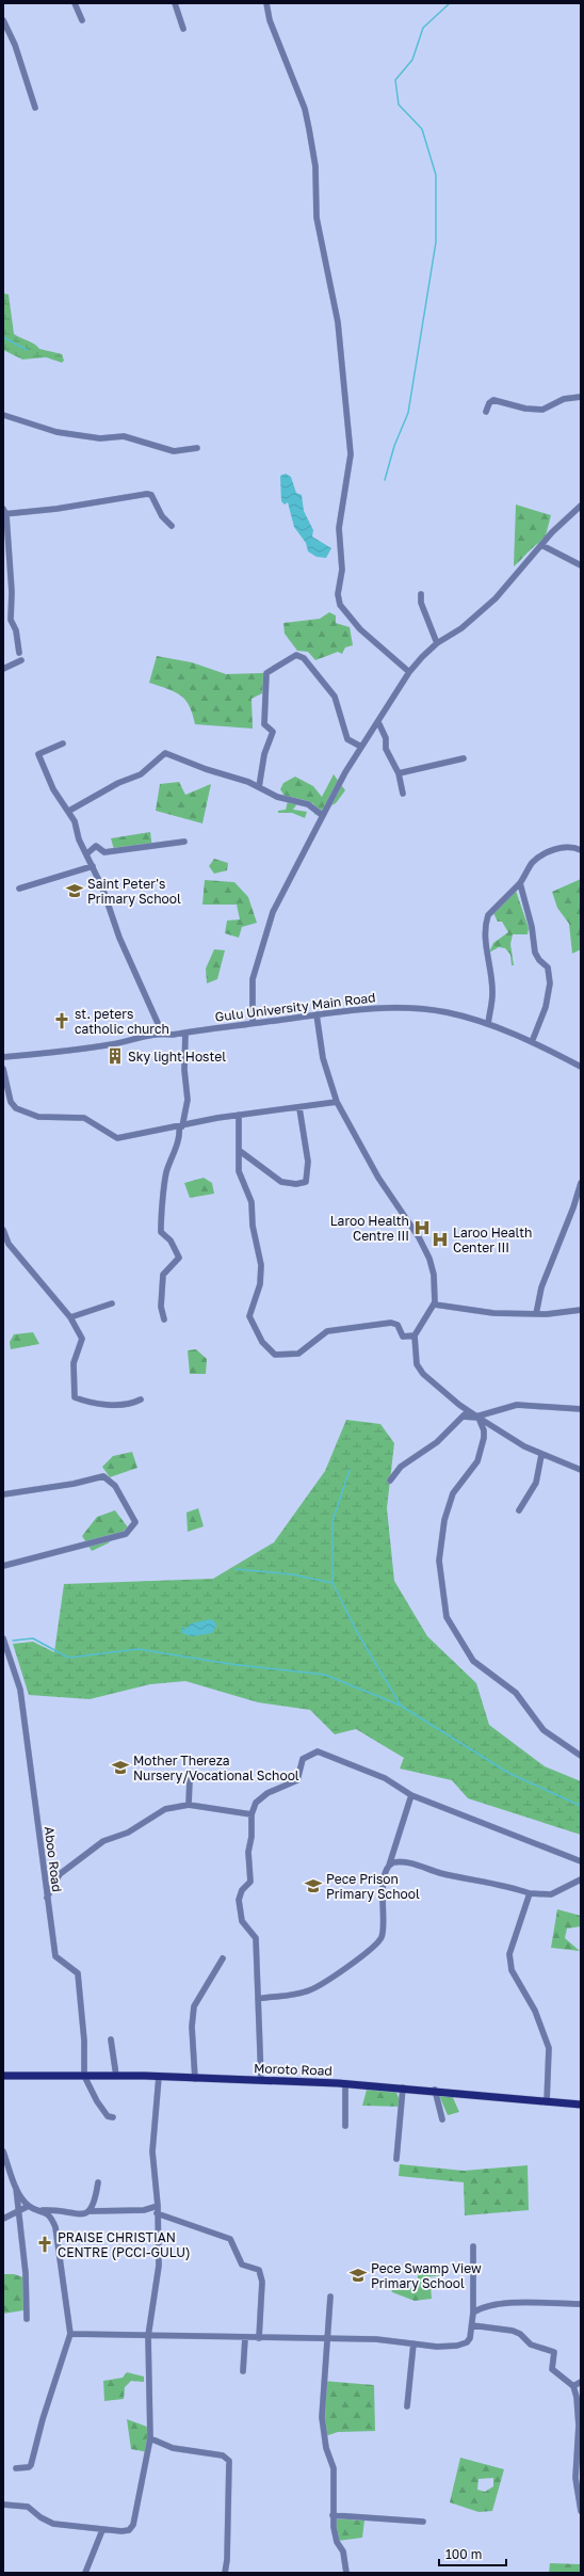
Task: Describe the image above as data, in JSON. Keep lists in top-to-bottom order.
{
  "streets": {
    "main road": ["Moroto Road"],
    "street": ["Gulu University Main Road", "Aboo Road"]
  },
  "crossings": [
    ["Aboo Road", "Moroto Road"]
  ],
  "places": {
    "school or university": [
      "Saint Peter's Primary School",
      "Mother Thereza Nursery/Vocational School",
      "Pece Prison Primary School",
      "Pece Swamp View Primary School"
    ],
    "church": ["st. peters catholic church", "PRAISE CHRISTIAN CENTRE (PCCI-GULU)"],
    "building": ["Sky light Hostel"],
    "hospital": ["Laroo Health Centre III", "Laroo Health Center III"]
  },
  "scale_bar": "100 m"
}
